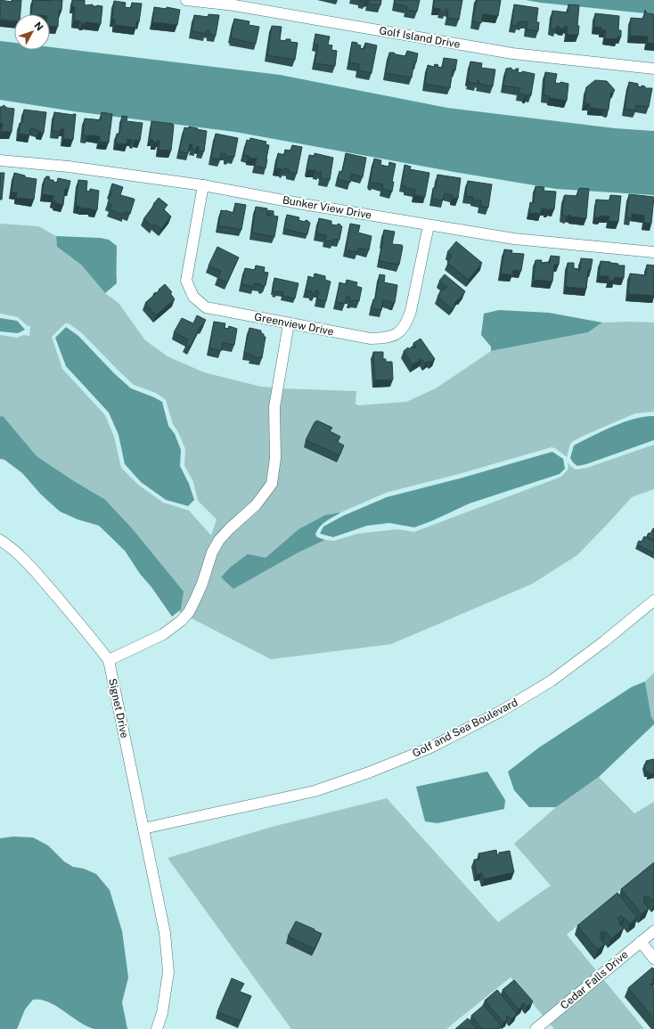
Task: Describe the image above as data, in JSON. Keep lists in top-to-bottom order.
{
  "streets": {
    "street": [
      "Golf Island Drive",
      "Bunker View Drive",
      "Greenview Drive",
      "Signet Drive",
      "Golf and Sea Boulevard",
      "Cedar Falls Drive"
    ]
  },
  "crossings": [
    ["Bunker View Drive", "Greenview Drive"],
    ["Signet Drive", "Golf and Sea Boulevard"]
  ],
  "north": "top right"
}
